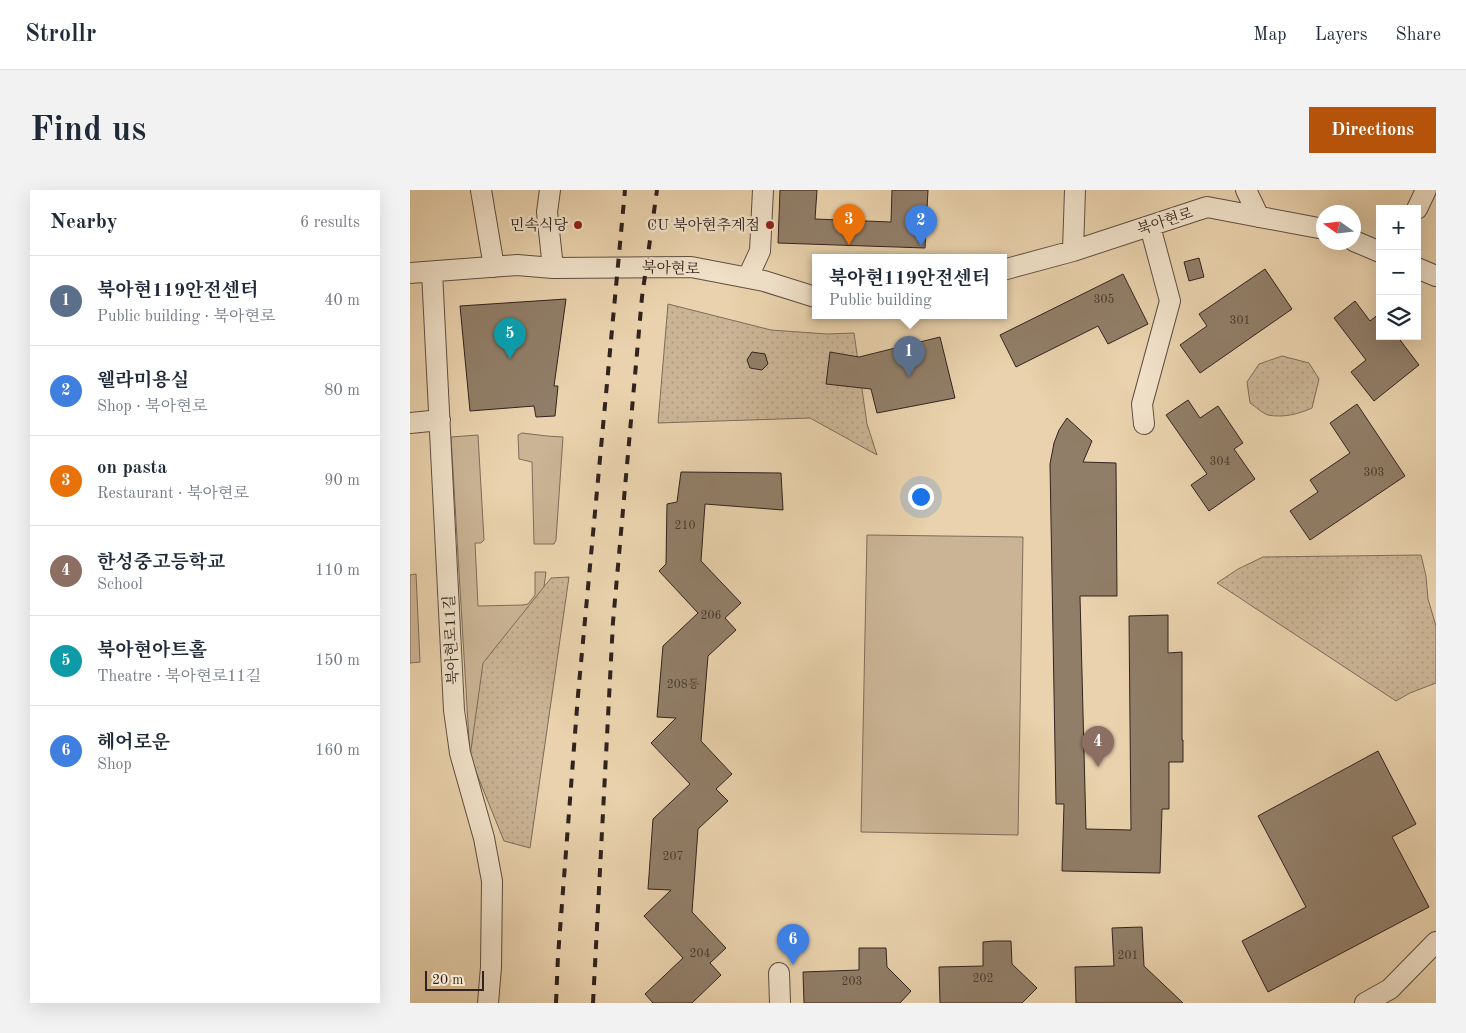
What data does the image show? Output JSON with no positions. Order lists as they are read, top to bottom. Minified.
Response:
{"streets":{"street":["북아현로","북아현로11길"]},"crossings":[["북아현로","북아현로11길"]],"places":["민속식당","CU 북아현추계점"],"house_numbers":["305","301","304","303","210","206","208동","207","204","201","202","203"],"scale_bar":"20 m","north":"left","page":{"header":"Strollr","nav":["Map","Layers","Share"],"buttons":"Directions","title":"Find us","heading":["Nearby","6 results"],"pins":["3","2","5","1","4","6"],"map_buttons":["+","−"],"popup":["북아현119안전센터","Public building"],"list":[{"mark":"1","name":"북아현119안전센터","note":"Public building · 북아현로","value":"40 m"},{"mark":"2","name":"웰라미용실","note":"Shop · 북아현로","value":"80 m"},{"mark":"3","name":"on pasta","note":"Restaurant · 북아현로","value":"90 m"},{"mark":"4","name":"한성중고등학교","note":"School","value":"110 m"},{"mark":"5","name":"북아현아트홀","note":"Theatre · 북아현로11길","value":"150 m"},{"mark":"6","name":"헤어로운","note":"Shop","value":"160 m"}],"scale":"20 m"}}
